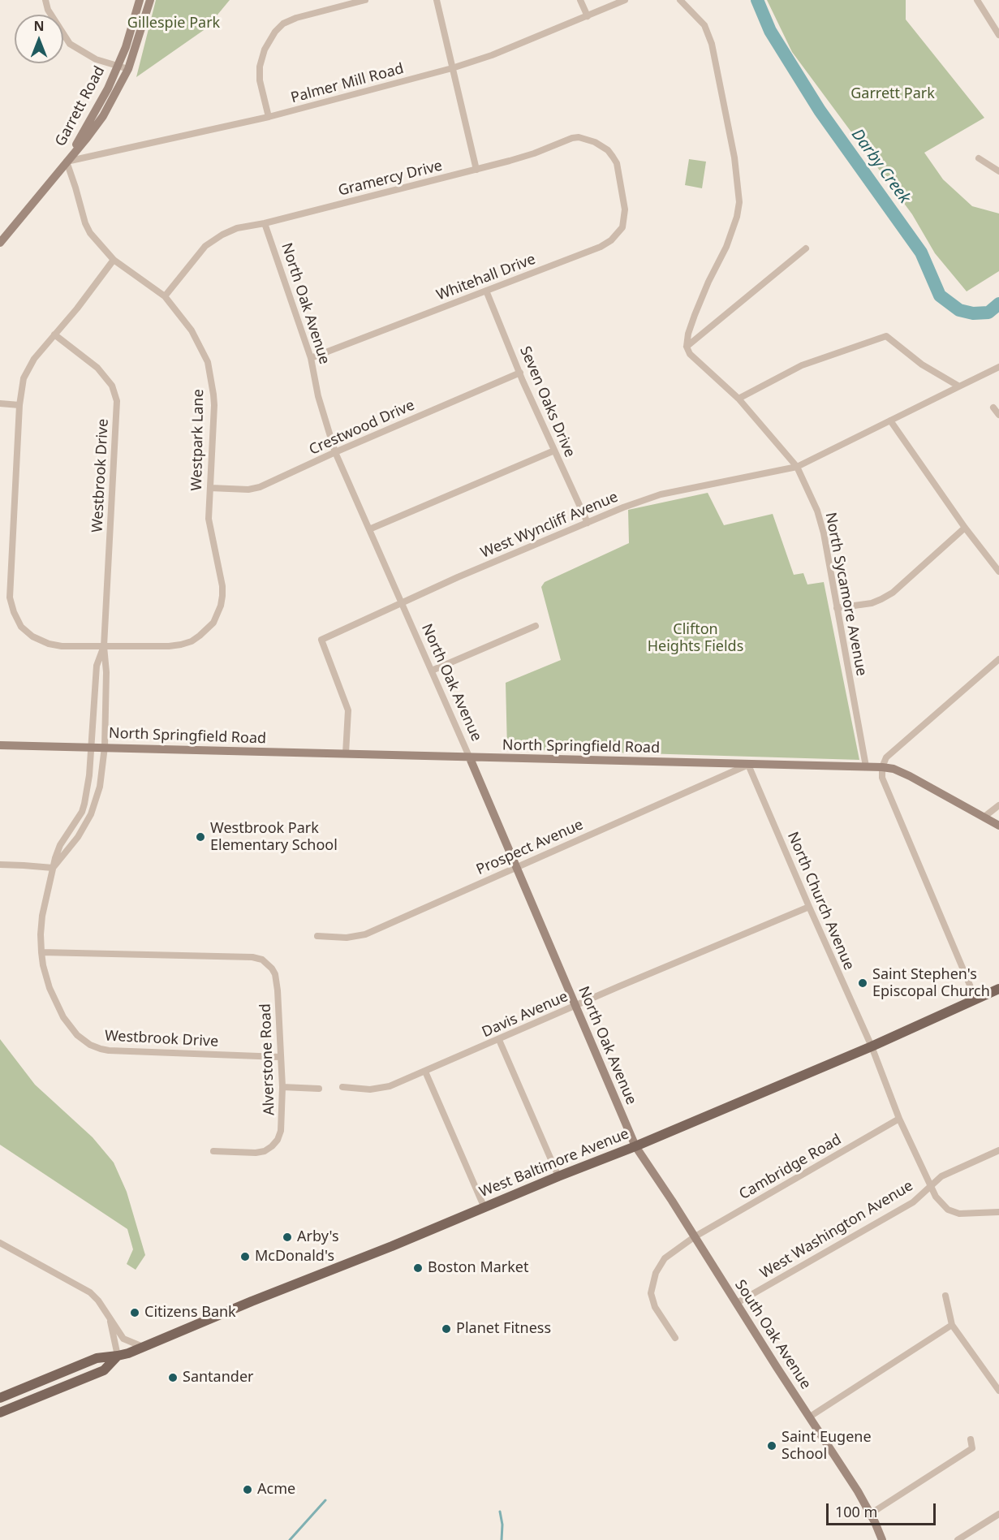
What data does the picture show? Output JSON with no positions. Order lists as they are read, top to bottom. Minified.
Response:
{"streets":{"main road":["Garrett Road","North Oak Avenue","North Springfield Road","West Baltimore Avenue","South Oak Avenue"],"street":["Palmer Mill Road","Gramercy Drive","Whitehall Drive","Seven Oaks Drive","Crestwood Drive","Westpark Lane","Westbrook Drive","West Wyncliff Avenue","North Sycamore Avenue","Prospect Avenue","North Church Avenue","Davis Avenue","Alverstone Road","Cambridge Road","West Washington Avenue"]},"crossings":[["Palmer Mill Road","Garrett Road"],["Palmer Mill Road","Westpark Lane"],["Garrett Road","Westpark Lane"],["Gramercy Drive","Whitehall Drive"],["Gramercy Drive","North Oak Avenue"],["Gramercy Drive","Westpark Lane"],["Whitehall Drive","North Oak Avenue"],["Whitehall Drive","Seven Oaks Drive"],["North Oak Avenue","Crestwood Drive"],["North Oak Avenue","West Wyncliff Avenue"],["North Oak Avenue","North Springfield Road"],["North Oak Avenue","Prospect Avenue"],["North Oak Avenue","Davis Avenue"],["North Oak Avenue","West Baltimore Avenue"],["North Oak Avenue","South Oak Avenue"],["Seven Oaks Drive","Crestwood Drive"],["Seven Oaks Drive","West Wyncliff Avenue"],["Crestwood Drive","Westpark Lane"],["Westpark Lane","Westbrook Drive"],["Westbrook Drive","North Springfield Road"],["Westbrook Drive","Alverstone Road"],["West Wyncliff Avenue","North Sycamore Avenue"],["West Wyncliff Avenue","North Springfield Road"],["North Sycamore Avenue","North Springfield Road"],["North Springfield Road","Prospect Avenue"],["North Springfield Road","North Church Avenue"],["Prospect Avenue","North Church Avenue"],["North Church Avenue","Davis Avenue"],["North Church Avenue","West Baltimore Avenue"],["North Church Avenue","Cambridge Road"],["North Church Avenue","West Washington Avenue"],["West Baltimore Avenue","South Oak Avenue"],["Cambridge Road","South Oak Avenue"],["West Washington Avenue","South Oak Avenue"]],"water":["Darby Creek"],"parks":["Gillespie Park","Garrett Park","Clifton Heights Fields"],"places":["Westbrook Park Elementary School","Saint Stephen's Episcopal Church","Arby's","McDonald's","Boston Market","Citizens Bank","Planet Fitness","Santander","Saint Eugene School","Acme"],"scale_bar":"100 m","north":"top"}
